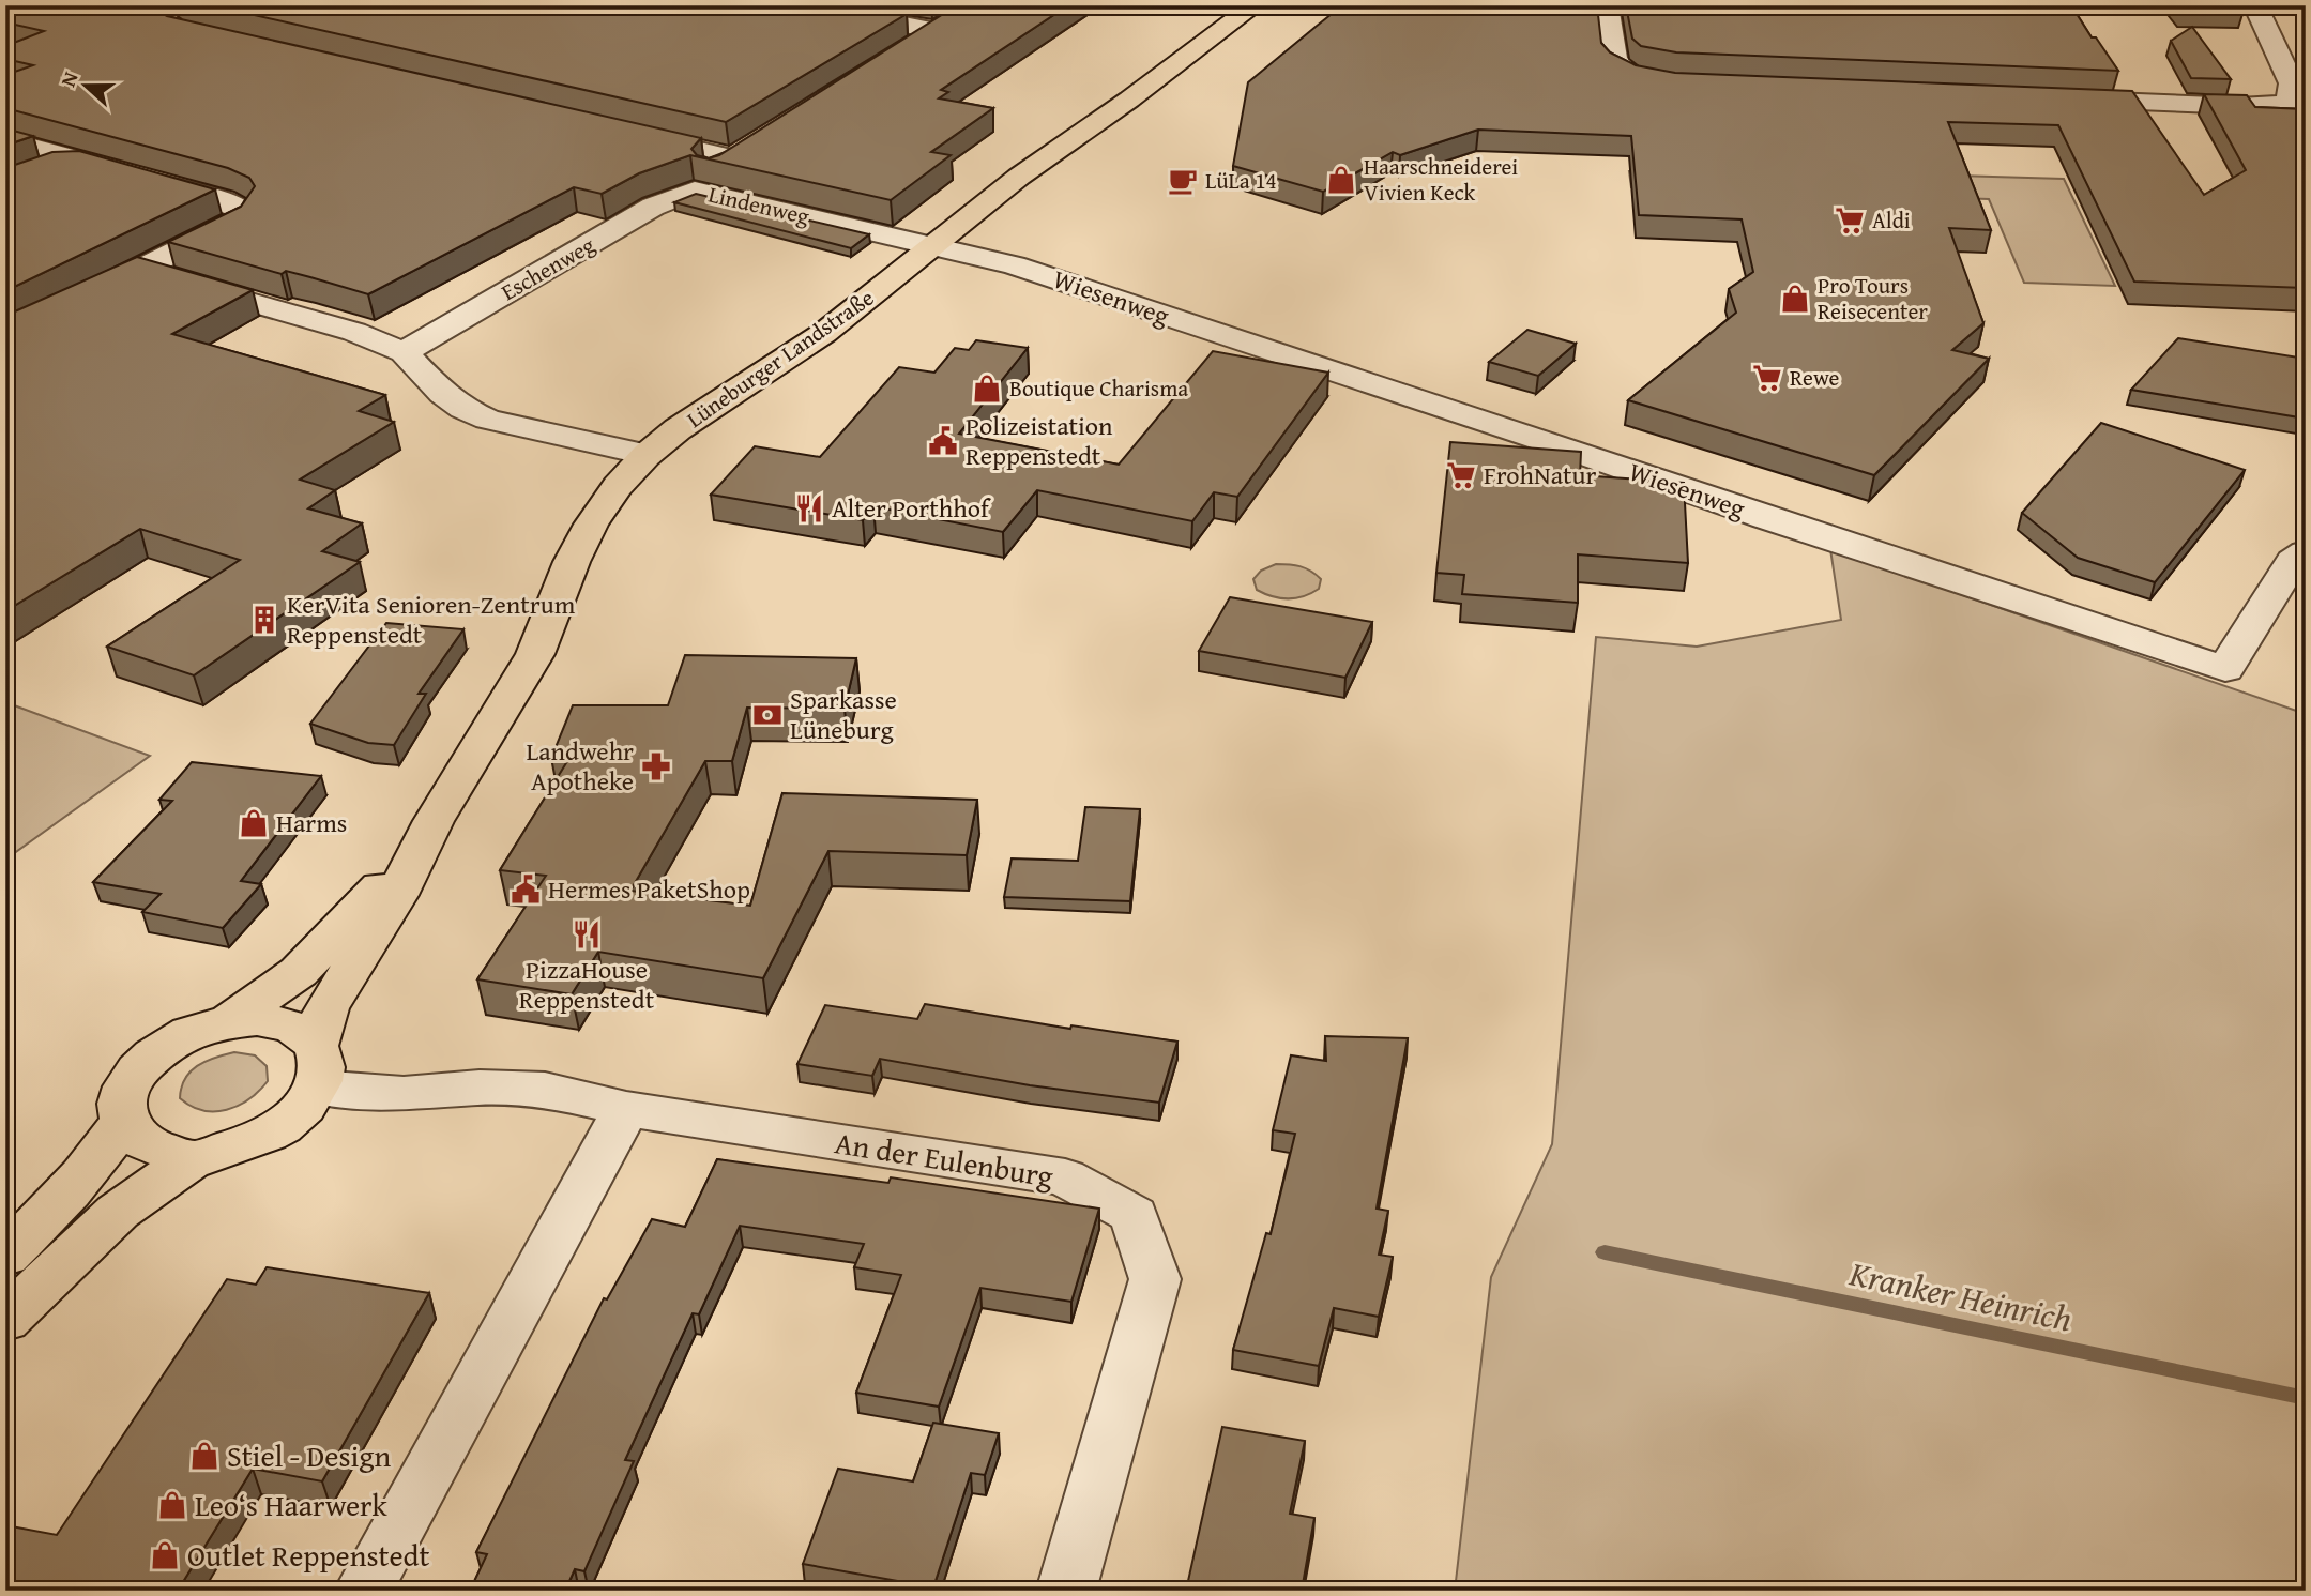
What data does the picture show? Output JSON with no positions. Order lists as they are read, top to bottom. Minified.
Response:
{"streets":{"main road":["Lüneburger Landstraße"],"street":["Lindenweg","Eschenweg","Wiesenweg","An der Eulenburg"]},"crossings":[["Lindenweg","Eschenweg"],["Lindenweg","Wiesenweg"],["Lindenweg","Lüneburger Landstraße"],["Wiesenweg","Lüneburger Landstraße"],["Lüneburger Landstraße","An der Eulenburg"]],"water":["Kranker Heinrich"],"places":{"shop":["Haarschneiderei Vivien Keck","Pro Tours Reisecenter","Boutique Charisma","Harms","Stiel - Design","Leo‘s Haarwerk","Outlet Reppenstedt"],"cafe":["LüLa 14"],"supermarket":["Aldi","Rewe","FrohNatur"],"public building":["Polizeistation Reppenstedt","Hermes PaketShop"],"restaurant":["Alter Porthhof","PizzaHouse Reppenstedt"],"building":["KerVita Senioren-Zentrum Reppenstedt"],"bank":["Sparkasse Lüneburg"],"pharmacy":["Landwehr Apotheke"]},"north":"left"}
